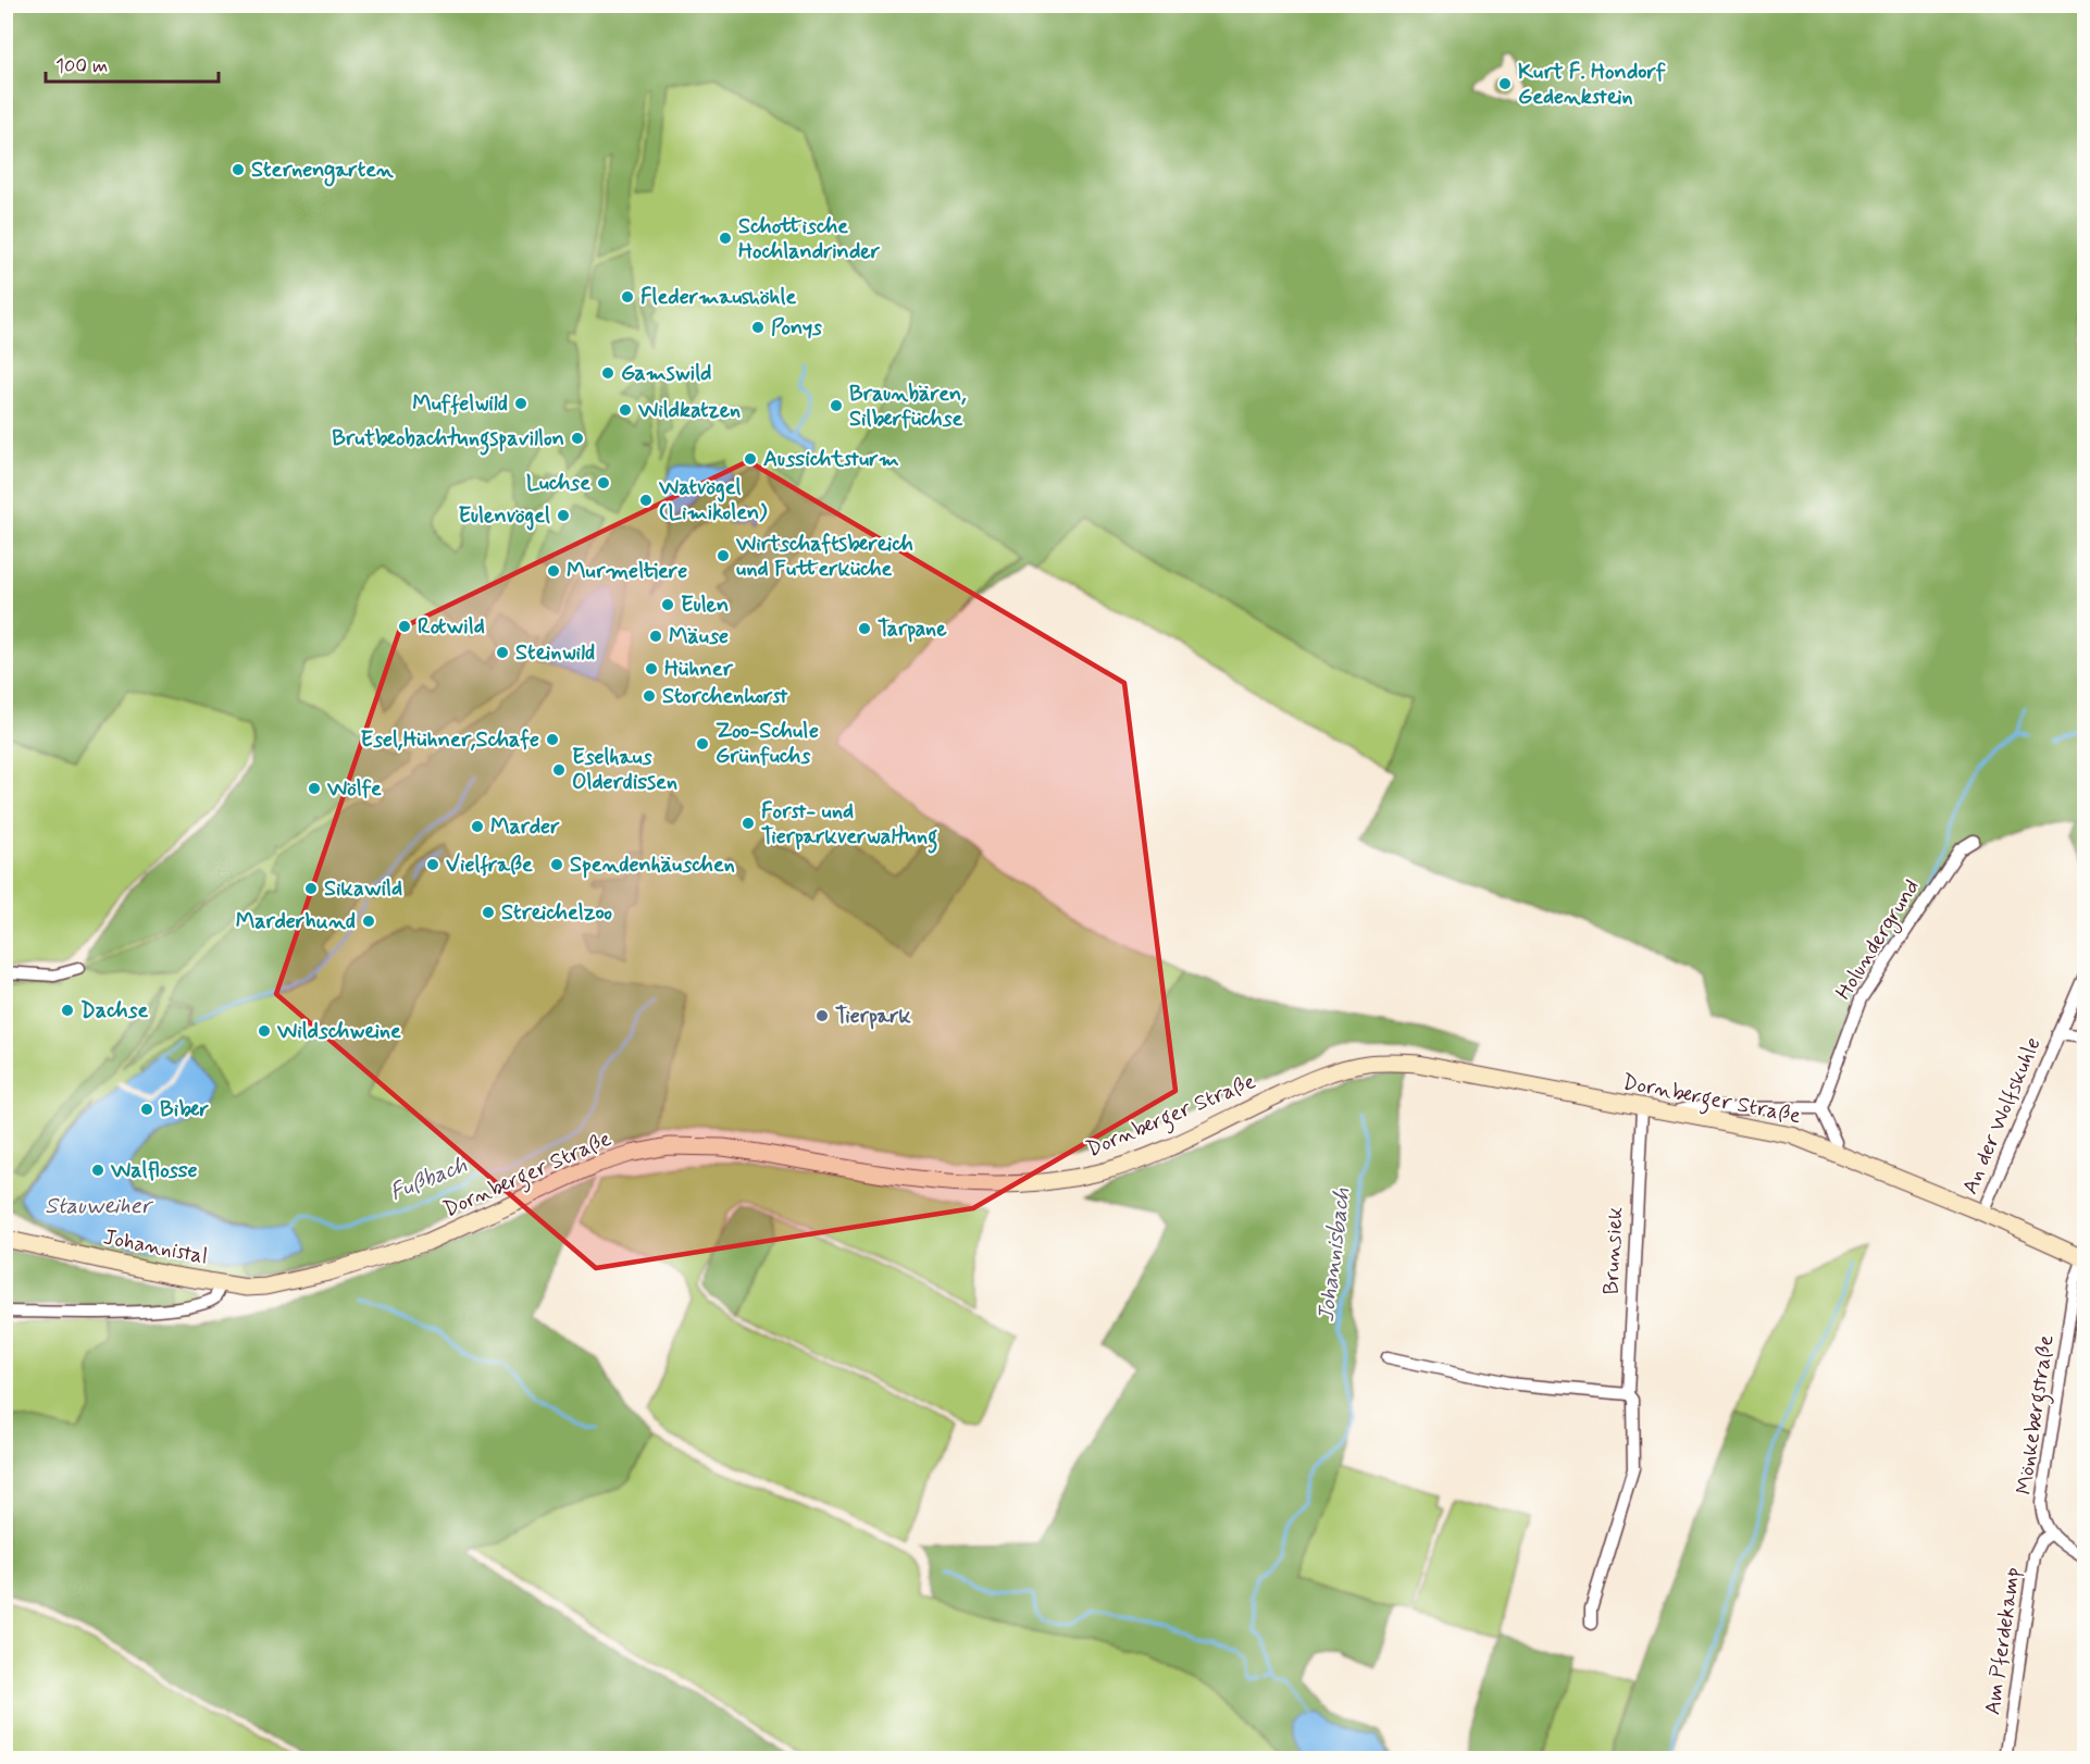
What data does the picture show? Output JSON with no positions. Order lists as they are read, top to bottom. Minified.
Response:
{"streets":{"main road":["Dornberger Straße","Johannistal"],"street":["Holundergrund","An der Wolfskuhle","Brunsiek","Mönkebergstraße","Am Pferdekamp"]},"crossings":[["Dornberger Straße","An der Wolfskuhle"],["Dornberger Straße","Johannistal"],["Dornberger Straße","Brunsiek"],["Dornberger Straße","Mönkebergstraße"],["Mönkebergstraße","Am Pferdekamp"]],"water":["Fußbach","Stauweiher","Johannisbach"],"places":["Kurt F. Hondorf Gedenkstein","Sternengarten","Schottische Hochlandrinder","Fledermaushöhle","Ponys","Gamswild","Muffelwild","Braunbären, Silberfüchse","Wildkatzen","Brutbeobachtungspavillon","Aussichtsturm","Luchse","Watvögel (Limikolen)","Eulenvögel","Wirtschaftsbereich und Futterküche","Murmeltiere","Eulen","Rotwild","Tarpane","Mäuse","Steinwild","Hühner","Storchenhorst","Esel,Hühner,Schafe","Zoo-Schule Grünfuchs","Eselhaus Olderdissen","Wölfe","Forst- und Tierparkverwaltung","Marder","Vielfraße","Spendenhäuschen","Sikawild","Streichelzoo","Marderhund","Dachse","Tierpark","Wildschweine","Biber","Walflosse"],"scale_bar":"100 m"}
